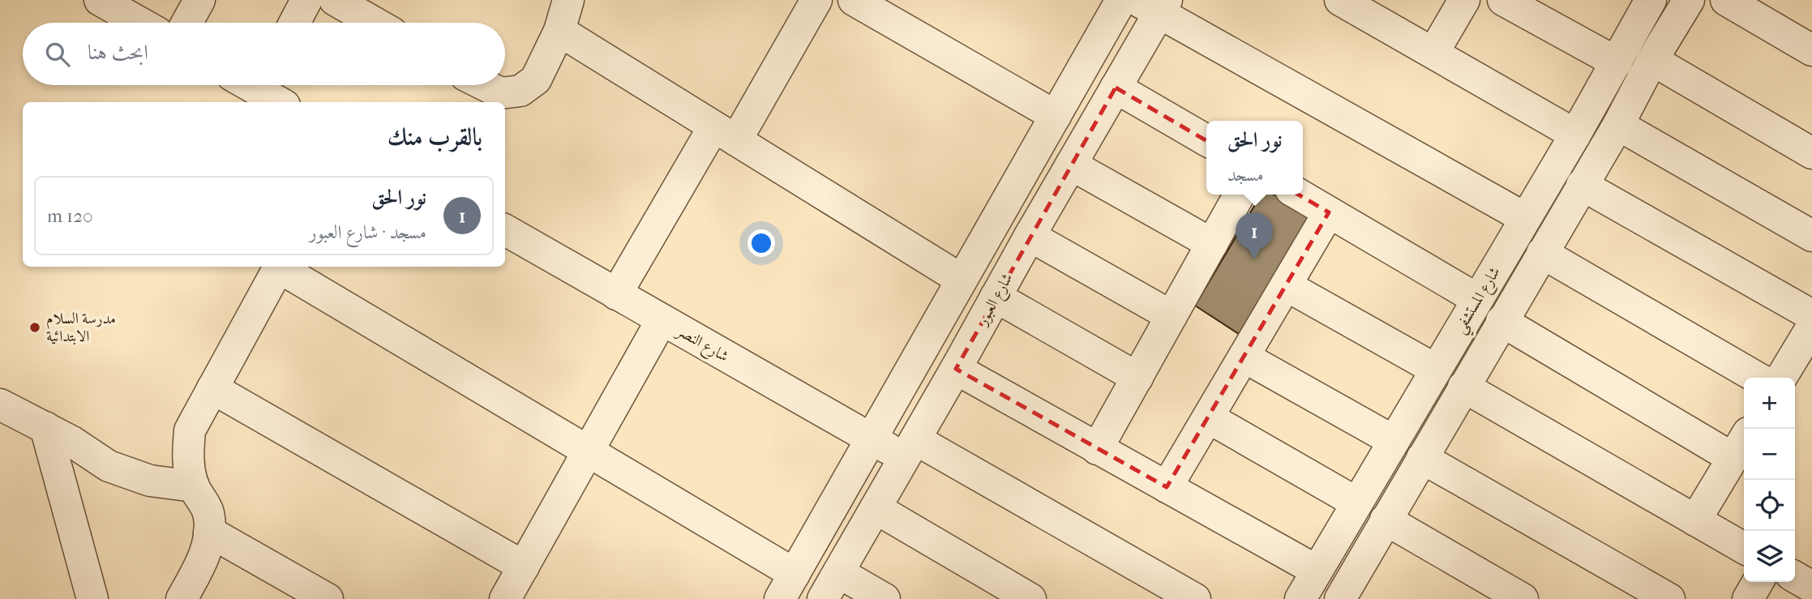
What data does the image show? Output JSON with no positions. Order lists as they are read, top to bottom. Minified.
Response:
{"streets":{"street":["شارع العبور","شارع المستشفي","شارع النصر"]},"crossings":[["شارع العبور","شارع النصر"]],"places":["مدرسة السلام الابتدائية"],"page":{"search":"ابحث هنا","heading":"بالقرب منك","popup":["نور الحق","مسجد"],"list":[{"mark":"1","name":"نور الحق","note":"مسجد · شارع العبور","value":"120 m"}],"pins":"1","map_buttons":["+","−"]}}
